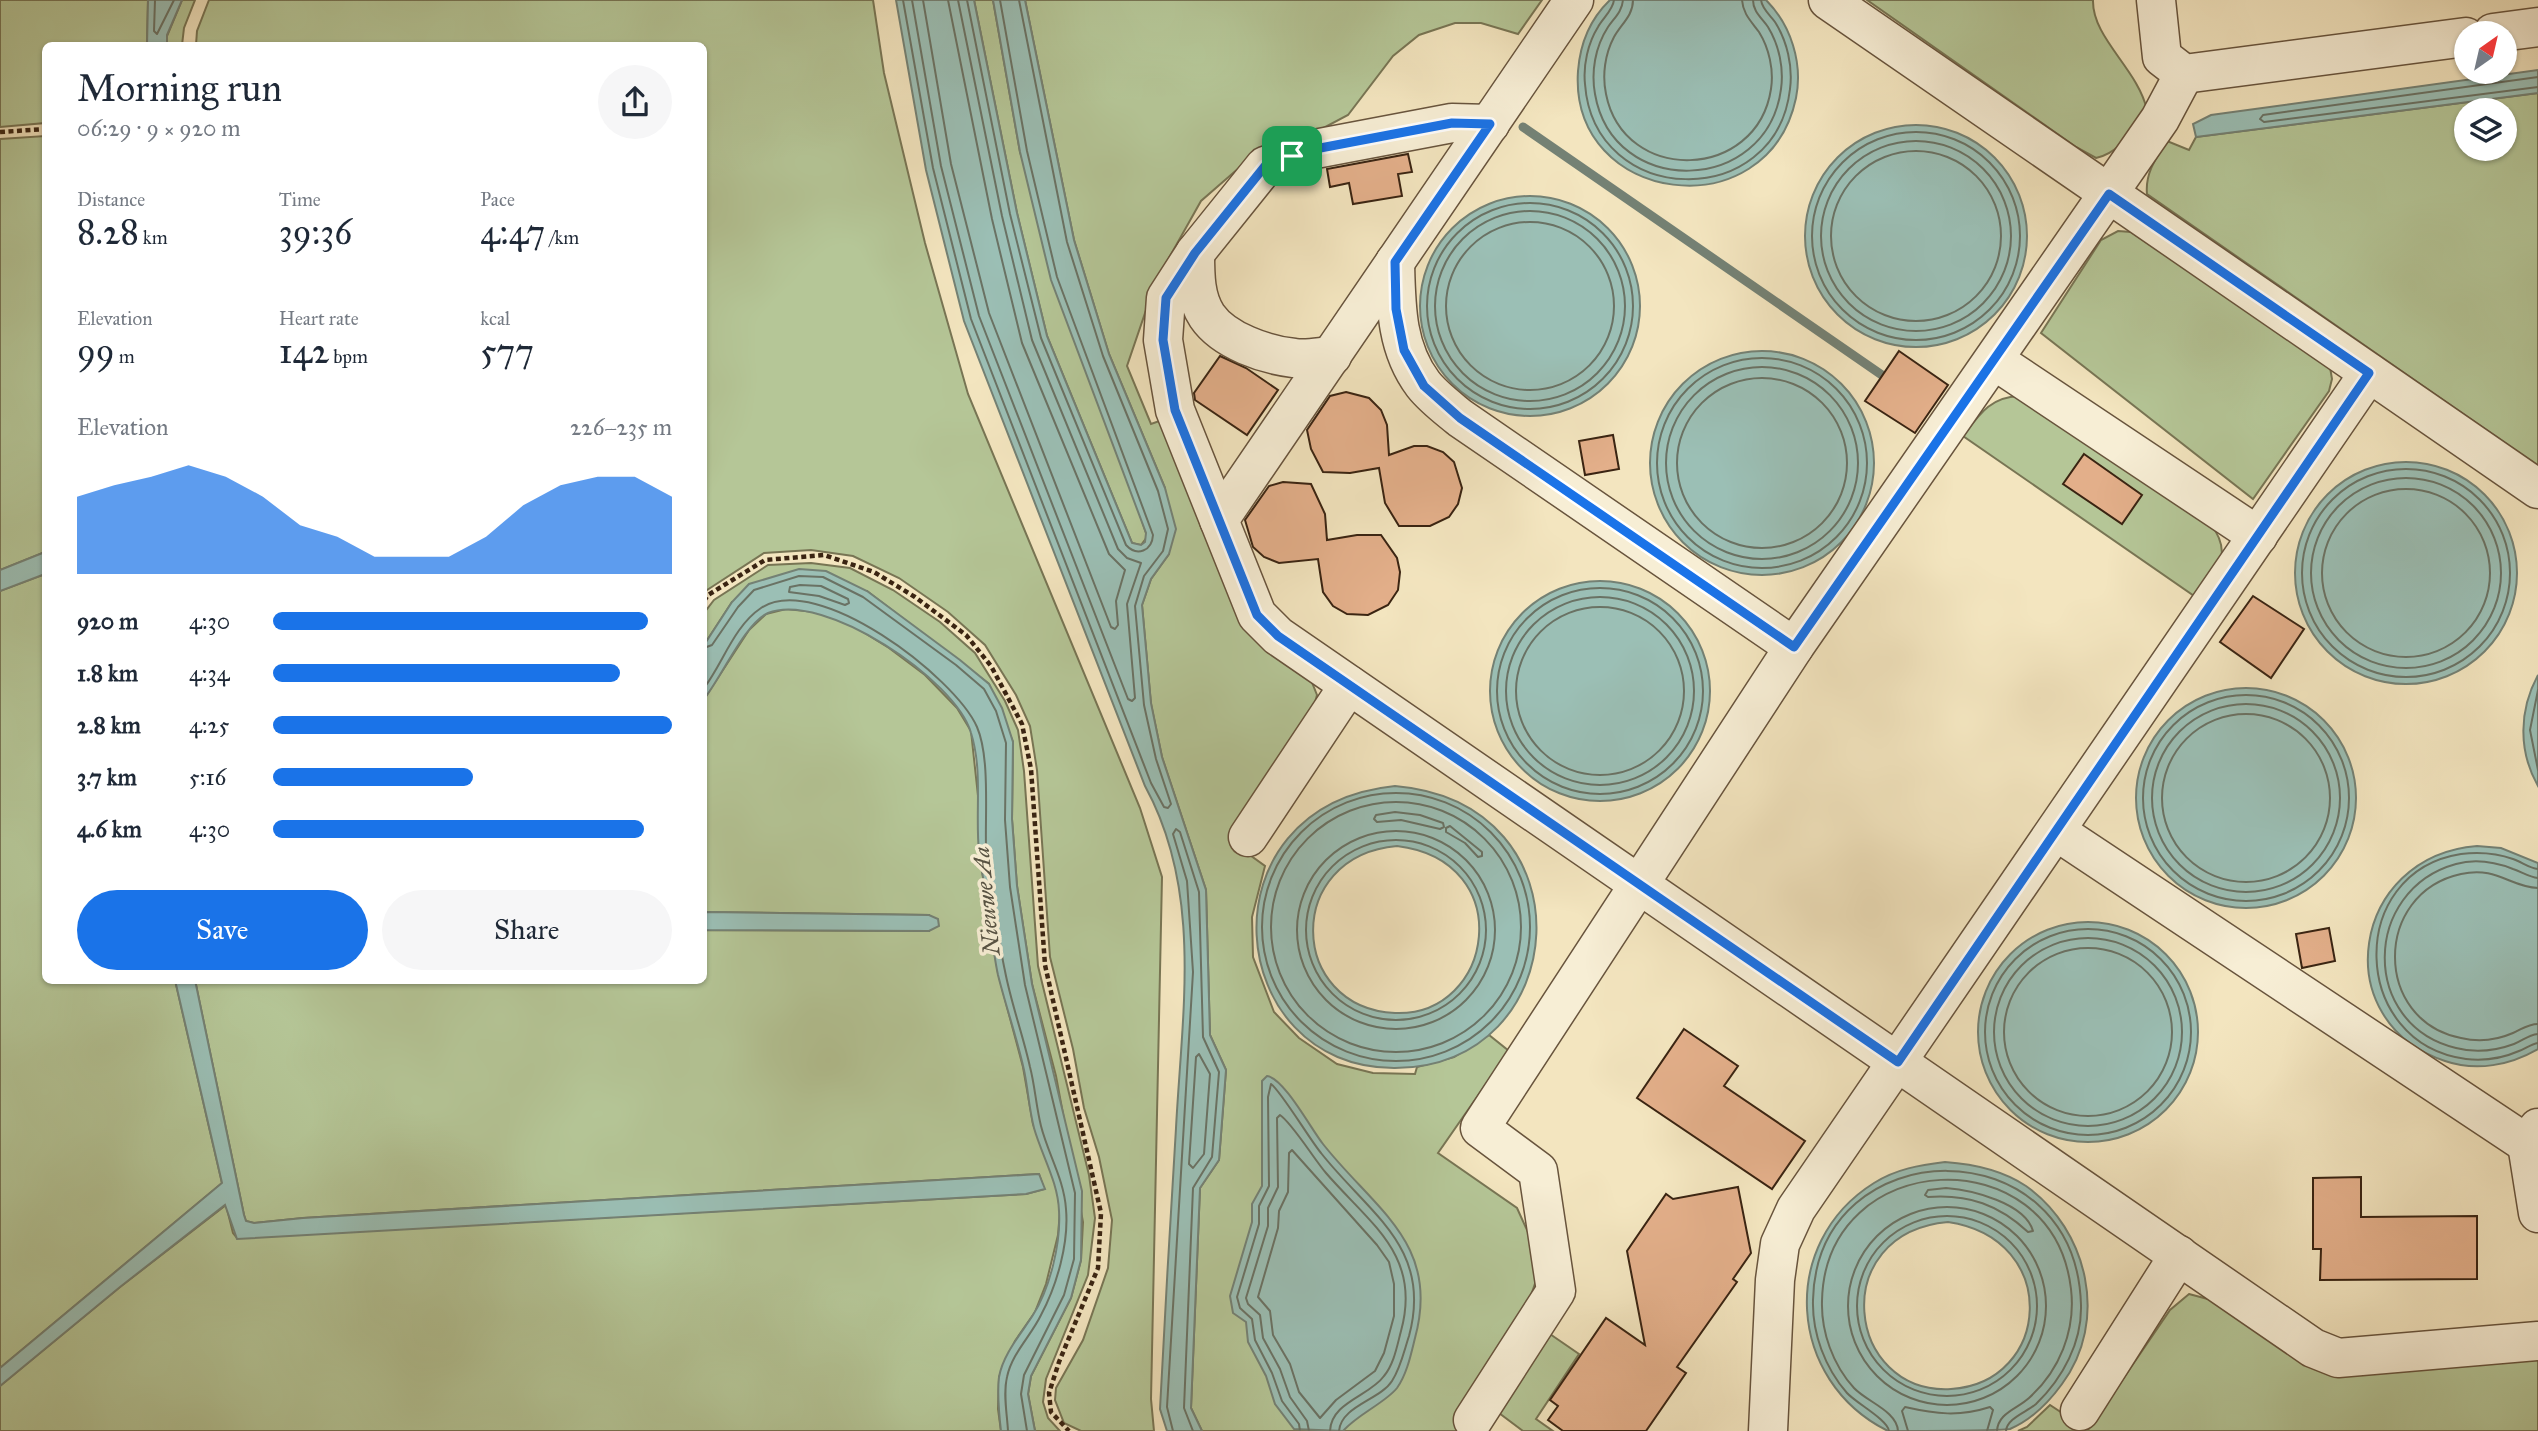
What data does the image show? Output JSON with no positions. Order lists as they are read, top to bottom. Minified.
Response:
{"water":["Nieuwe Aa"],"north":"top right","page":{"heading":["Morning run","06:29 · 9 × 920 m"],"stats":[["Distance","8.28 km"],["Time","39:36"],["Pace","4:47 /km"],["Elevation","99 m"],["Heart rate","142 bpm"],["kcal","577"]],"chart":["Elevation","226–235 m"],"list":[{"name":"920 m","note":"4:30"},{"name":"1.8 km","note":"4:34"},{"name":"2.8 km","note":"4:25"},{"name":"3.7 km","note":"5:16"},{"name":"4.6 km","note":"4:30"}],"buttons":["Save","Share"]}}
